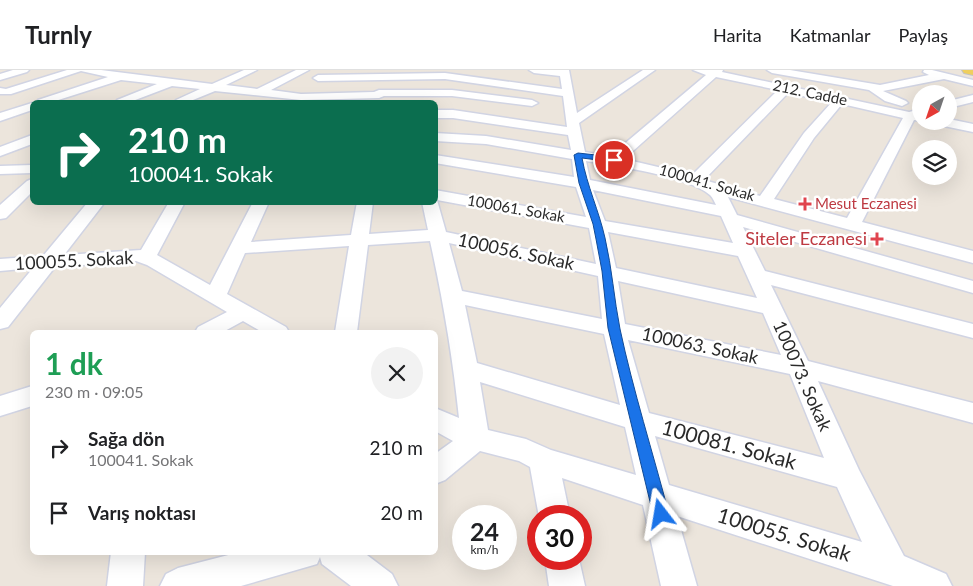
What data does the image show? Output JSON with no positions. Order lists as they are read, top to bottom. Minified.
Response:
{"streets":{"street":["212. Cadde","100041. Sokak","100061. Sokak","100056. Sokak","100055. Sokak","100063. Sokak","100073. Sokak","100081. Sokak"]},"crossings":[["100041. Sokak","100073. Sokak"],["100061. Sokak","100073. Sokak"],["100056. Sokak","100073. Sokak"],["100055. Sokak","100073. Sokak"],["100063. Sokak","100073. Sokak"],["100073. Sokak","100081. Sokak"]],"places":{"health":["Mesut Eczanesi","Siteler Eczanesi"]},"north":"bottom left","page":{"header":"Turnly","nav":["Harita","Katmanlar","Paylaş"],"turn":["210 m","100041. Sokak"],"heading":["1 dk","230 m · 09:05"],"list":[{"name":"Sağa dön","note":"100041. Sokak","value":"210 m"},{"name":"Varış noktası","value":"20 m"}],"speed":"24 km/h","limit":"30"}}
